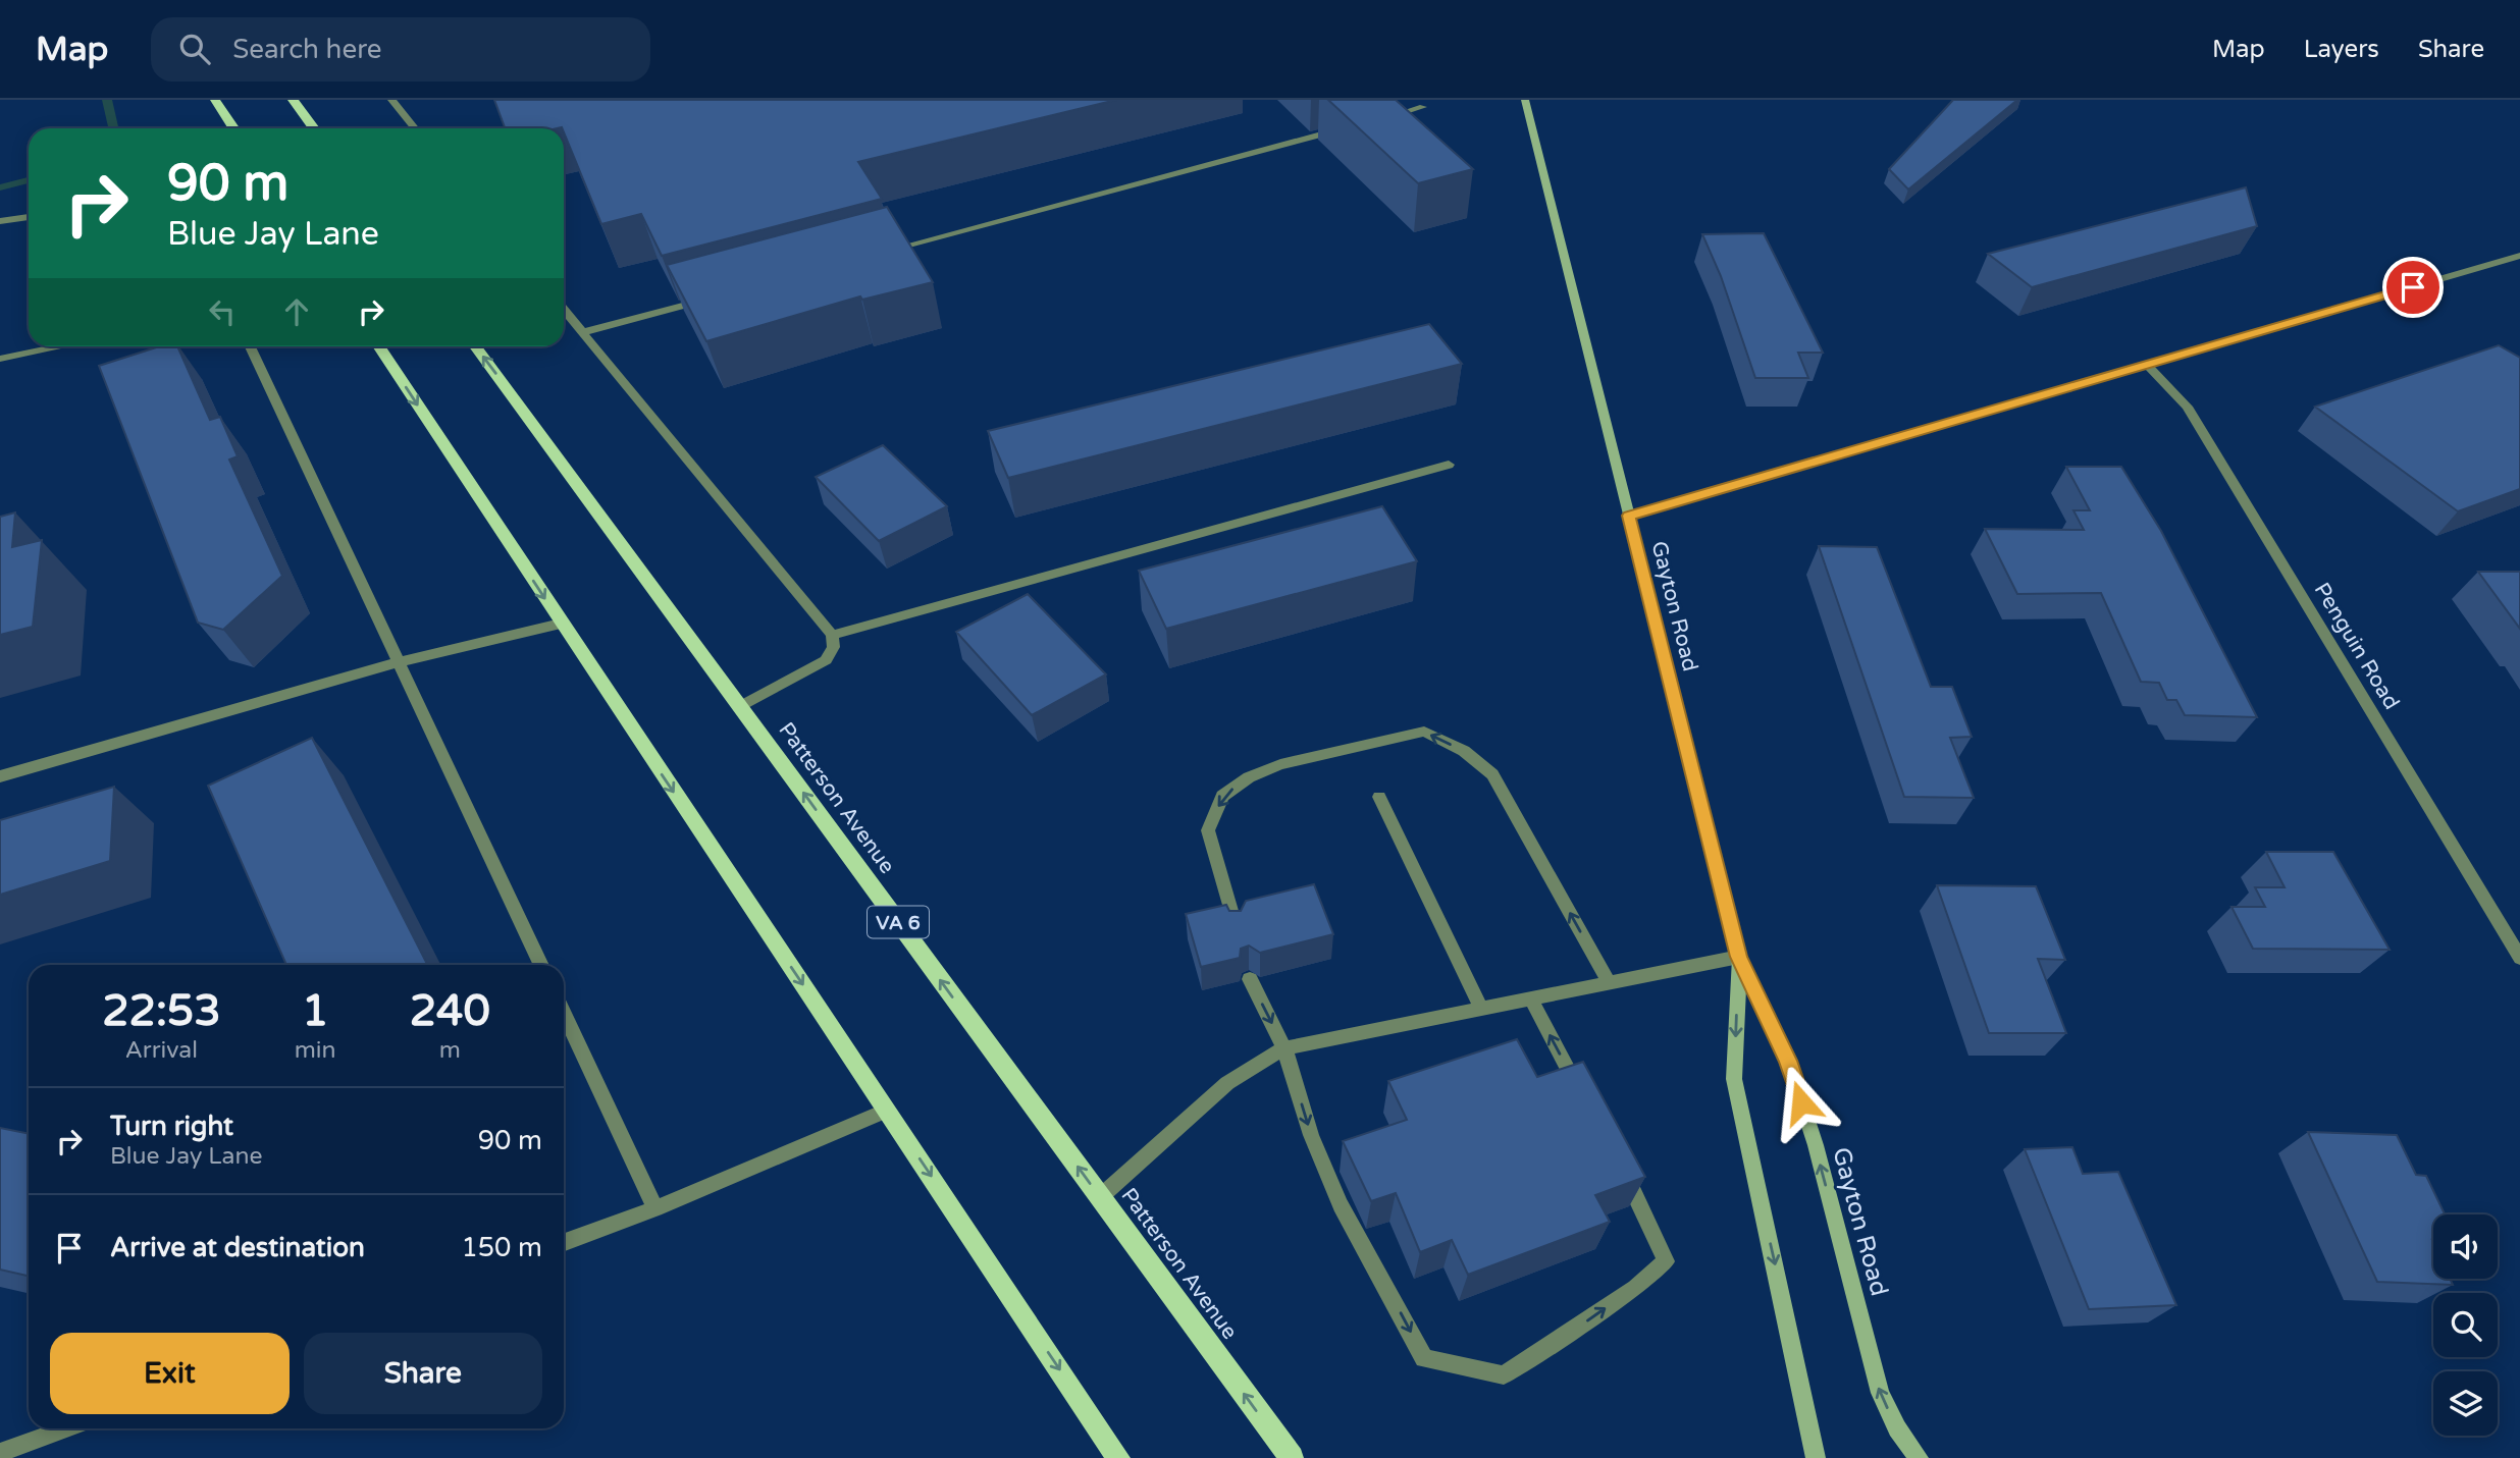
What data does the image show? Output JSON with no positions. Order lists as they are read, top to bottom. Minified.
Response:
{"streets":{"main road":["Patterson Avenue","VA 6"],"street":["Gayton Road","Penguin Road"]},"page":{"header":"Map","search":"Search here","nav":["Map","Layers","Share"],"turn":["90 m","Blue Jay Lane"],"eta":["22:53","Arrival","1","min","240","m"],"list":[{"name":"Turn right","note":"Blue Jay Lane","value":"90 m"},{"name":"Arrive at destination","value":"150 m"}],"buttons":["Exit","Share"]}}
